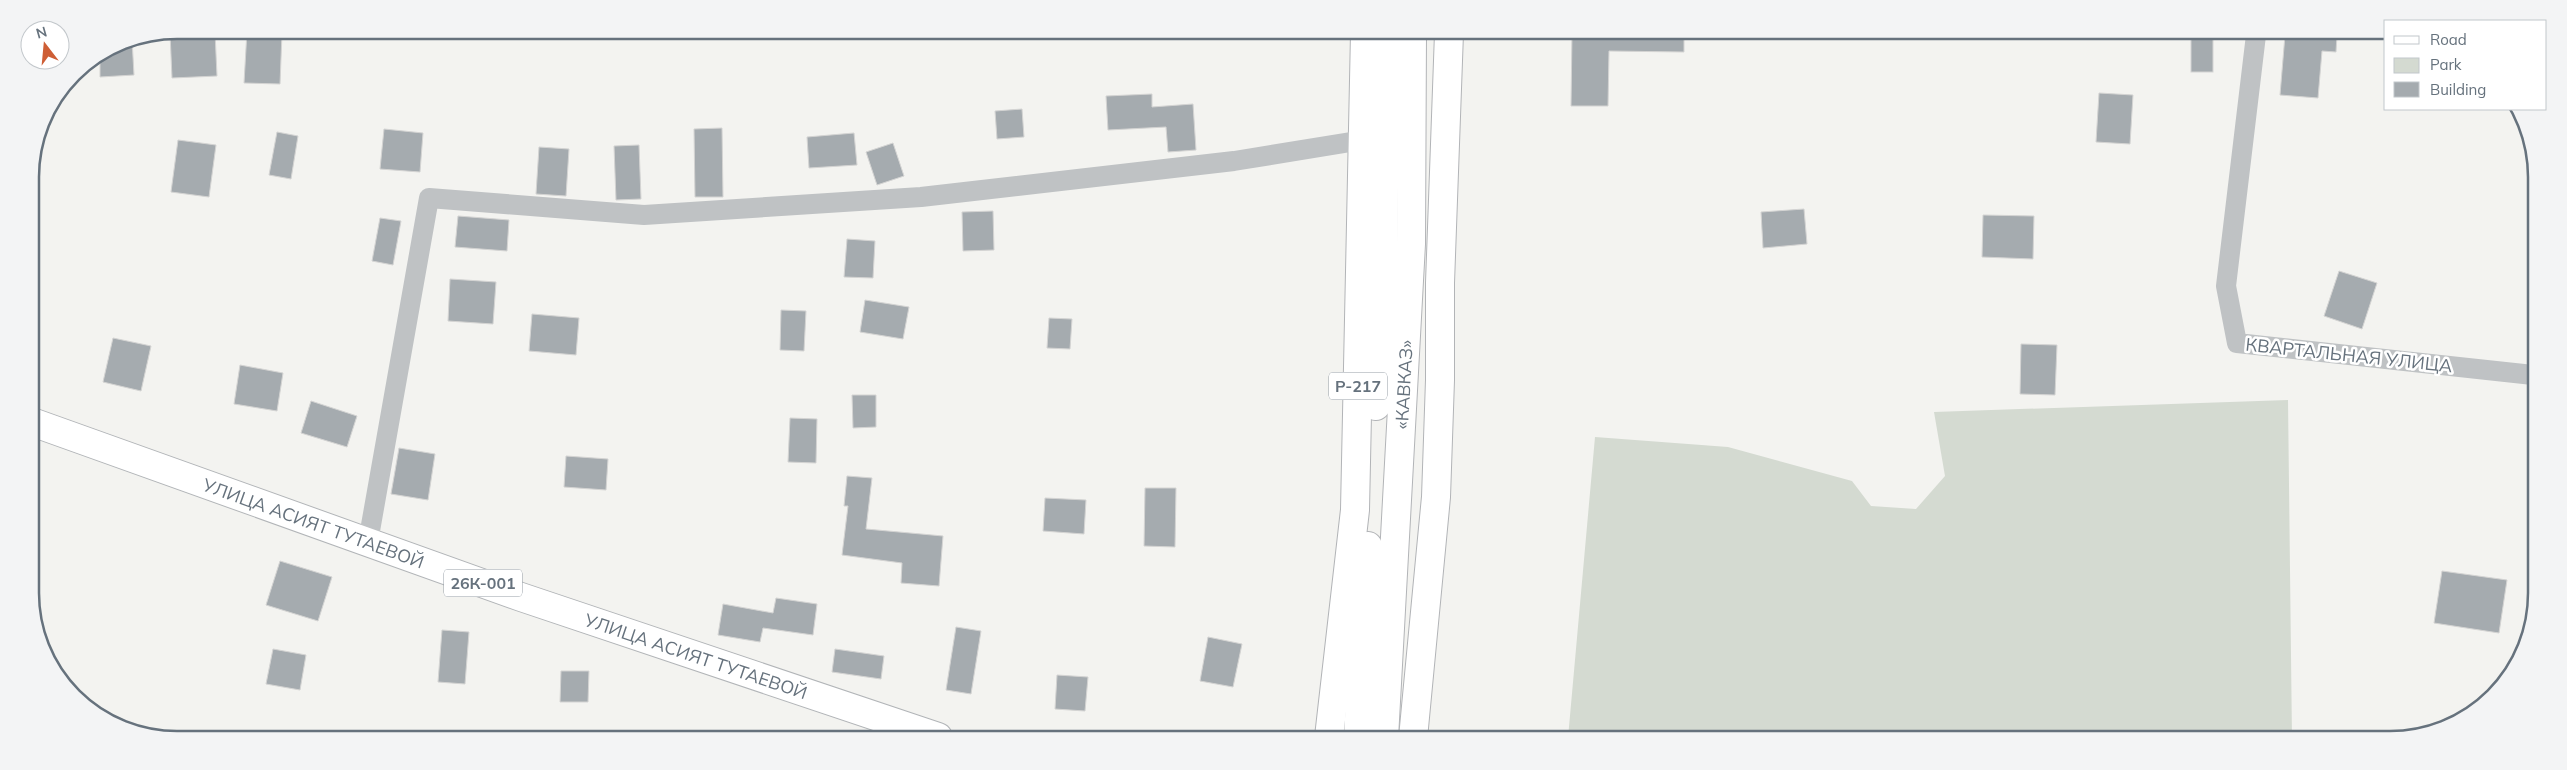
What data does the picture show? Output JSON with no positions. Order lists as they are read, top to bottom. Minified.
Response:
{"streets":{"main road":["«КАВКАЗ»","Р-217","УЛИЦА АСИЯТ ТУТАЕВОЙ","26К-001"],"street":["КВАРТАЛЬНАЯ УЛИЦА"]},"legend":["Road","Park","Building"],"north":"top"}
